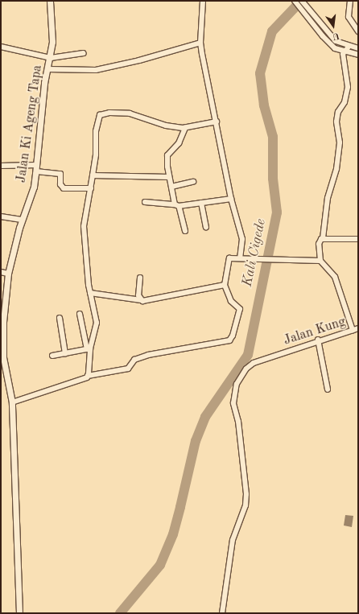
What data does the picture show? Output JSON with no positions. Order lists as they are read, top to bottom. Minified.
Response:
{"streets":{"street":["Jalan Ki Ageng Tapa","Jalan Kung"]},"water":["Kali Cigede"],"north":"bottom"}
